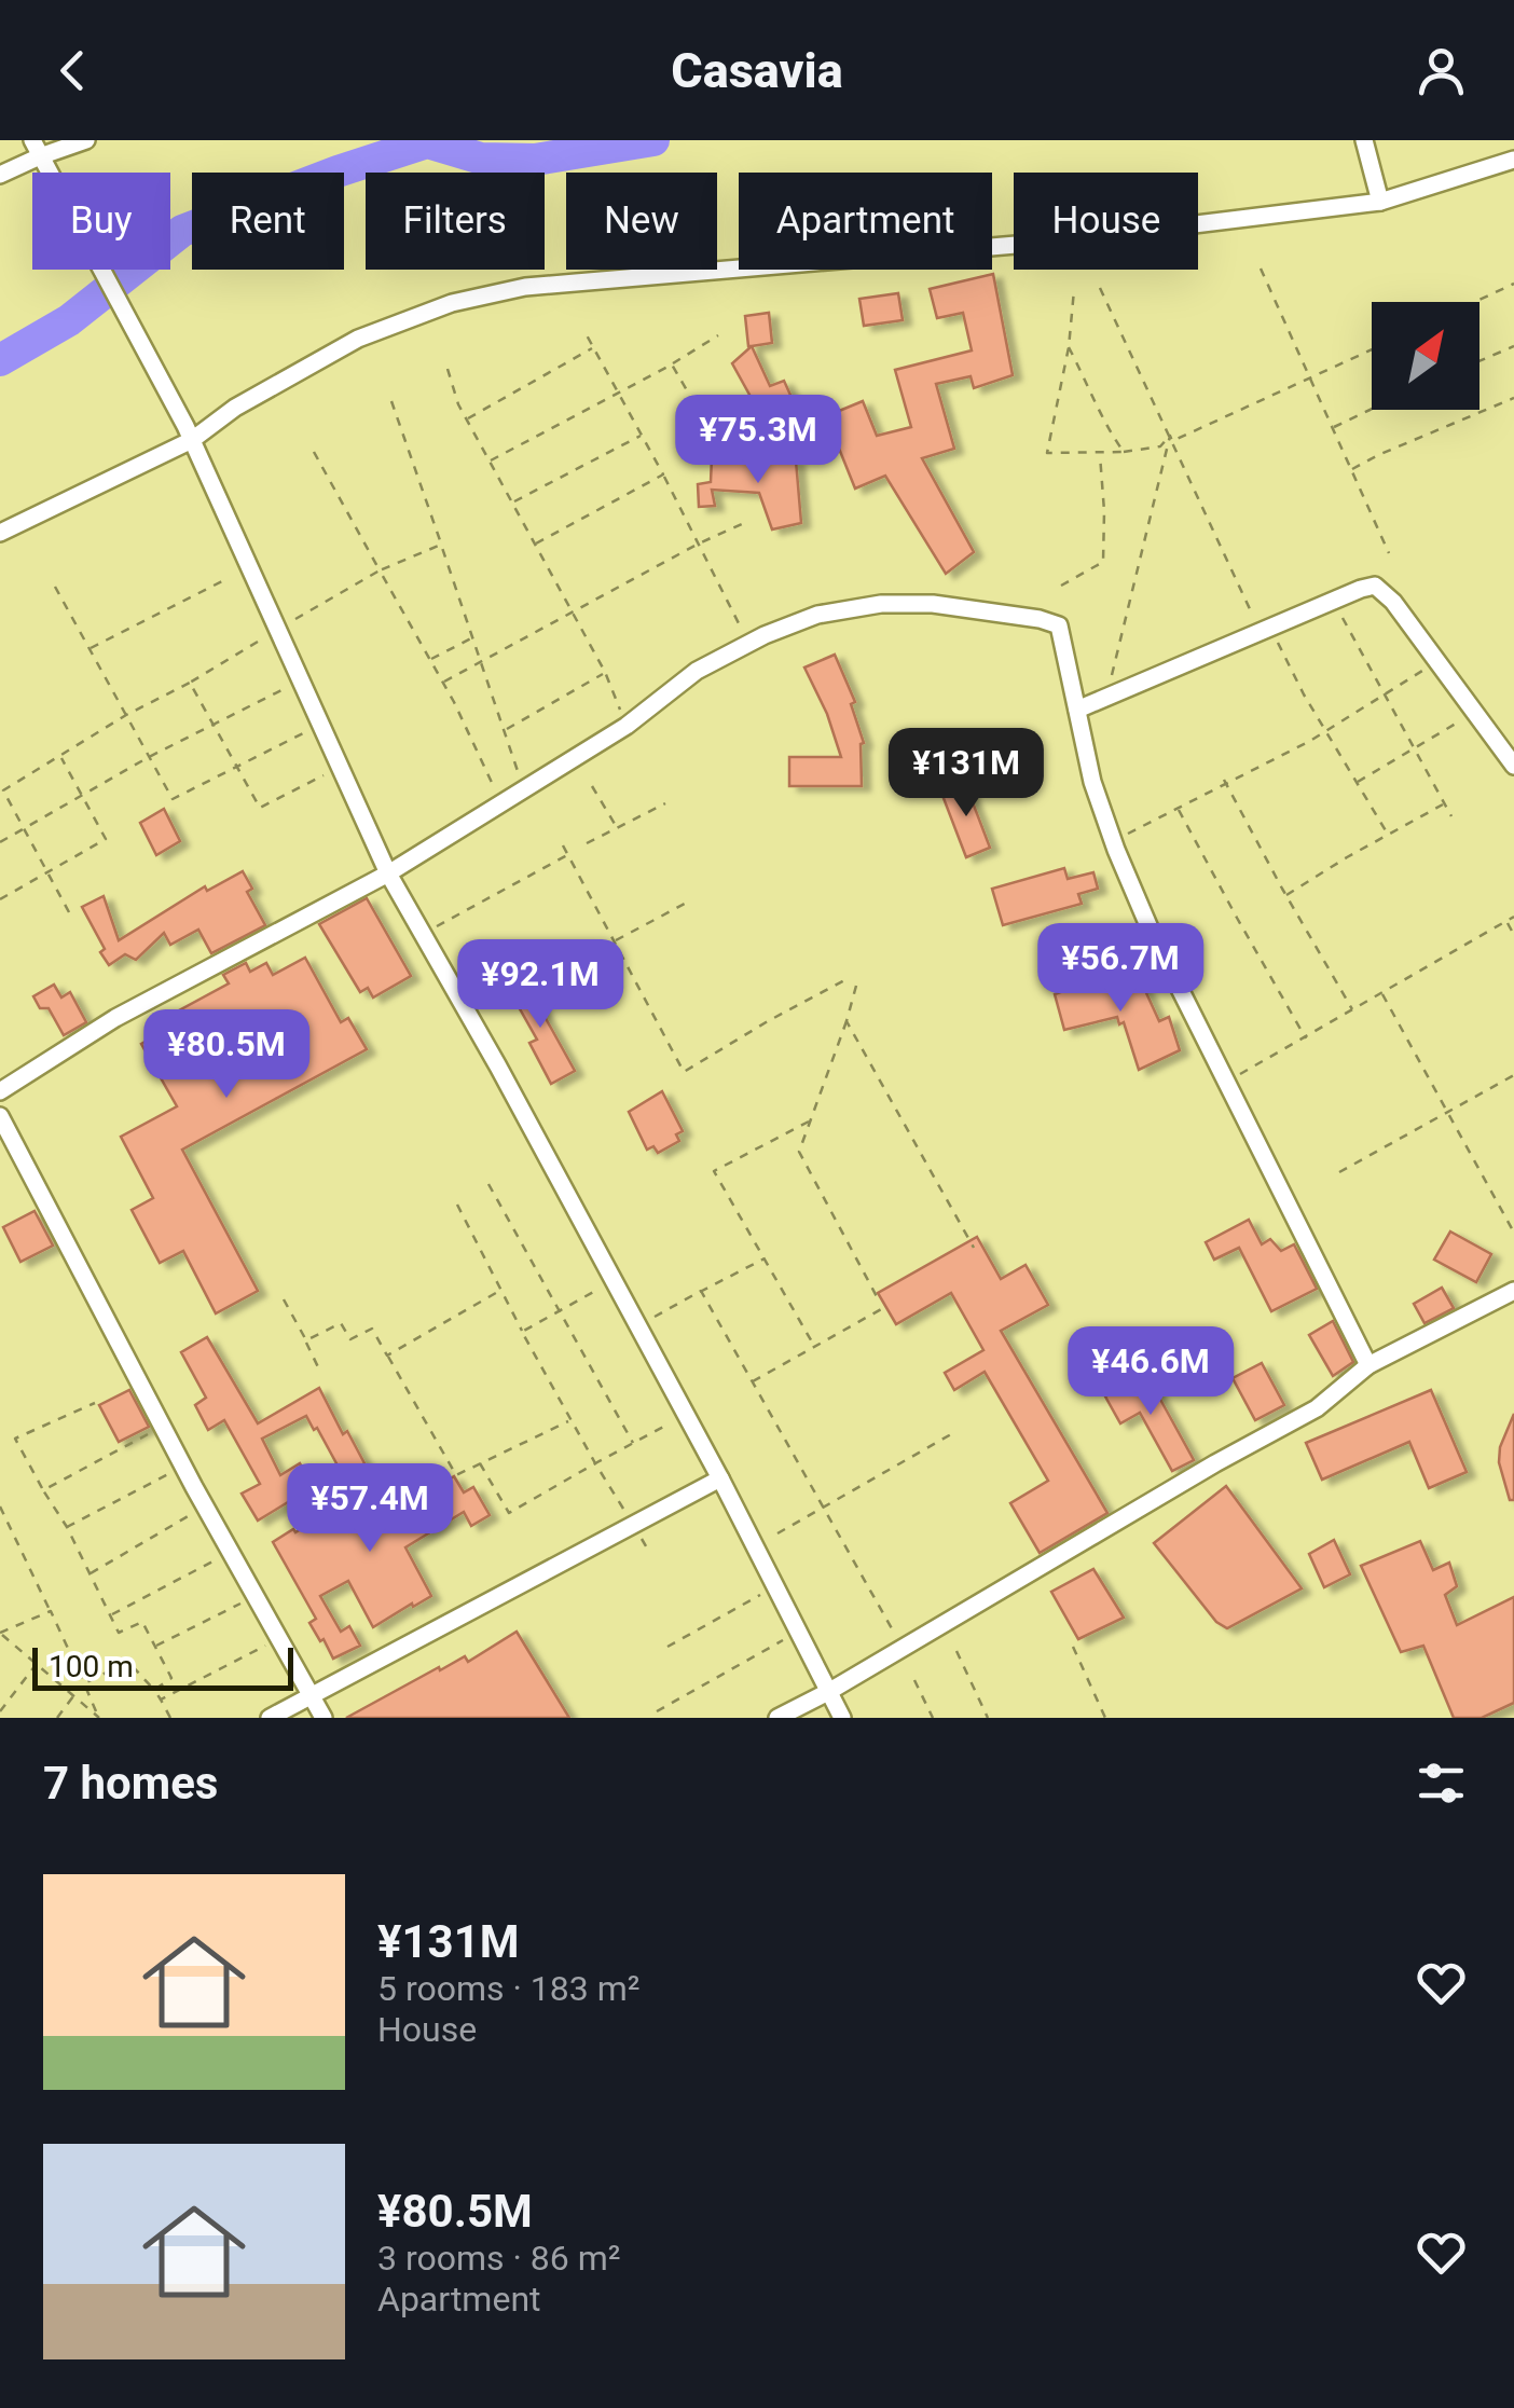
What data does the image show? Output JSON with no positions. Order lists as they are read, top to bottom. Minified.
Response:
{"scale_bar":"100 m","north":"top right","page":{"header":"Casavia","chip":["Buy","Rent","Filters","New","Apartment","House"],"price":["¥75.3M","¥131M","¥56.7M","¥92.1M","¥80.5M","¥46.6M","¥57.4M"],"scale":"100 m","heading":"7 homes","list":[{"name":"¥131M","note":"5 rooms · 183 m² · House"},{"name":"¥80.5M","note":"3 rooms · 86 m² · Apartment"}]}}
